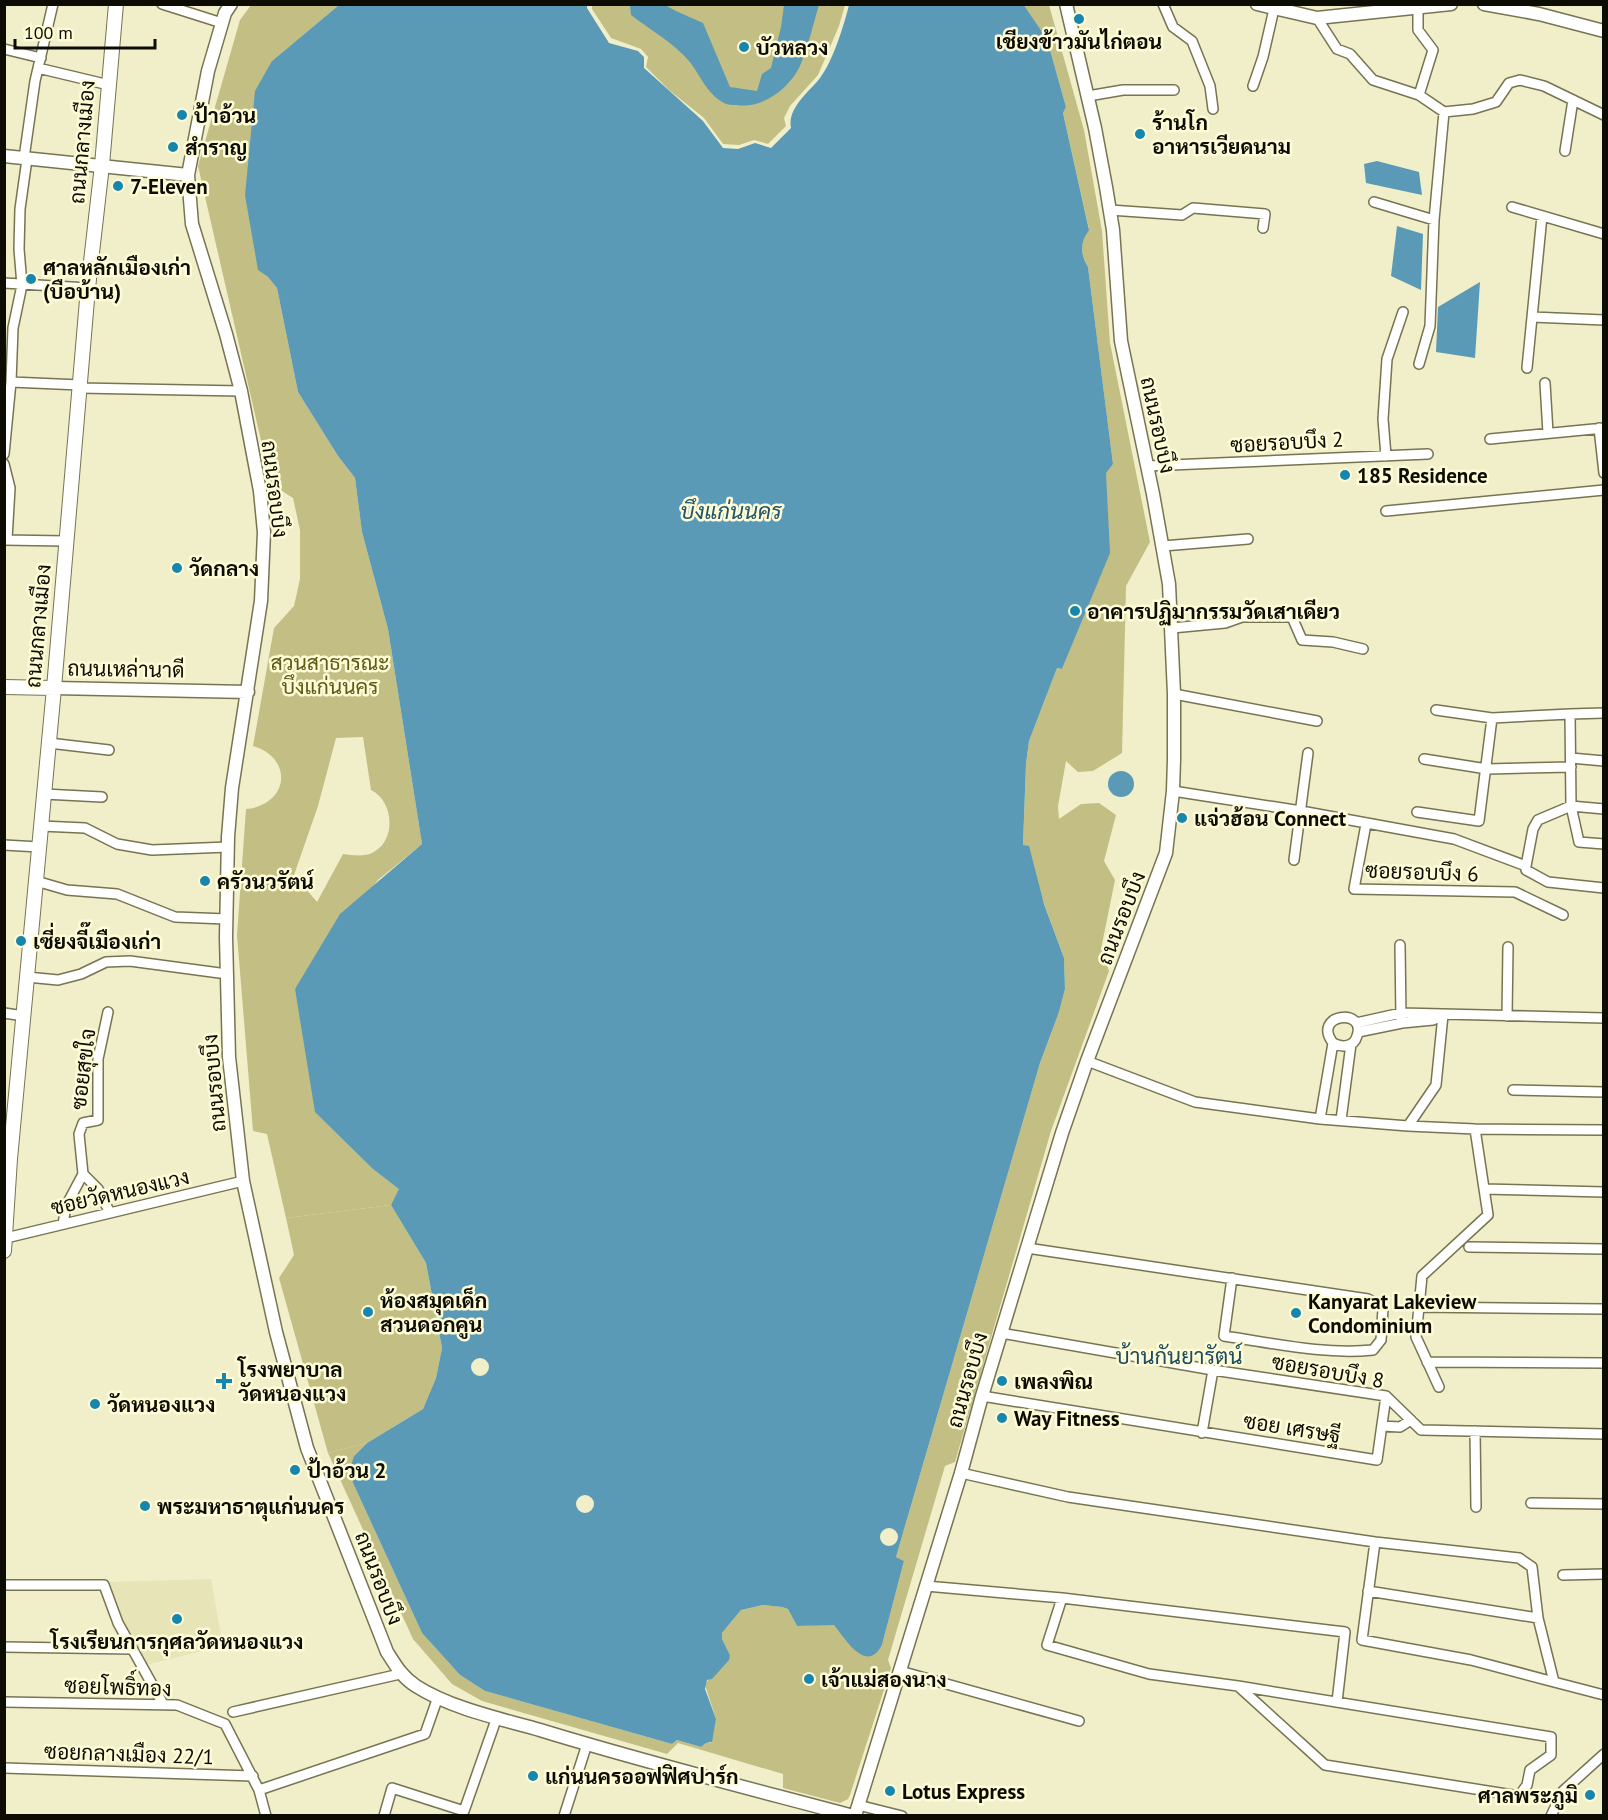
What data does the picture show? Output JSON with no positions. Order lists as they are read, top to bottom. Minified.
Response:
{"streets":{"main road":["ถนนกลางเมือง","ถนนเหล่านาดี"],"street":["ถนนรอบบึง","ซอยรอบบึง 2","ซอยรอบบึง 6","ซอยสุขใจ","ซอยวัดหนองแวง","ซอยรอบบึง 8","ซอย เศรษฐี","ซอยโพธิ์ทอง","ซอยกลางเมือง 22/1"]},"crossings":[["ถนนกลางเมือง","ถนนเหล่านาดี"],["ถนนกลางเมือง","ซอยวัดหนองแวง"],["ถนนรอบบึง","ซอยรอบบึง 2"],["ถนนรอบบึง","ถนนเหล่านาดี"],["ถนนรอบบึง","ซอยวัดหนองแวง"],["ถนนรอบบึง","ซอยรอบบึง 8"],["ถนนรอบบึง","ซอย เศรษฐี"],["ซอยโพธิ์ทอง","ซอยกลางเมือง 22/1"]],"districts":["บ้านกันยารัตน์"],"water":["บึงแก่นนคร"],"parks":["สวนสาธารณะ บึงแก่นนคร"],"places":{"other":["เชียงข้าวมันไก่ตอน","บัวหลวง","ป้าอ้วน","ร้านโก อาหารเวียดนาม","สำราญ","7-Eleven","ศาลหลักเมืองเก่า (บือบ้าน)","185 Residence","วัดกลาง","อาคารปฏิมากรรมวัดเสาเดียว","แจ่วฮ้อน Connect","ครัวนวรัตน์","เซี่ยงจี๊เมืองเก่า","ห้องสมุดเด็ก สวนดอกคูน","Kanyarat Lakeview Condominium","เพลงพิณ","วัดหนองแวง","Way Fitness","ป้าอ้วน 2","พระมหาธาตุแก่นนคร","โรงเรียนการกุศลวัดหนองแวง","เจ้าแม่สองนาง","แก่นนครออฟฟิศปาร์ก","Lotus Express","ศาลพระภูมิ"],"health":["โรงพยาบาล วัดหนองแวง"]},"scale_bar":"100 m"}
